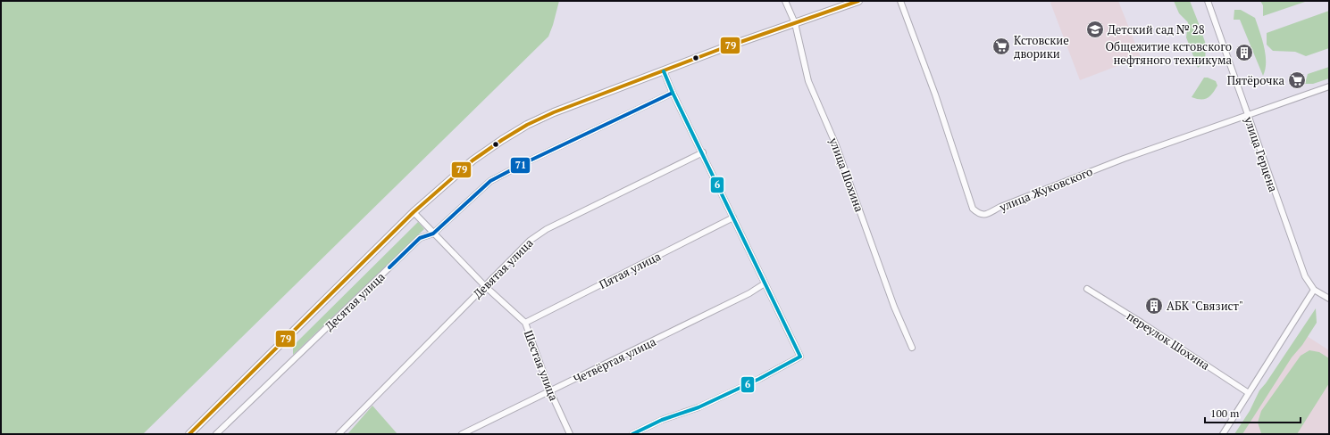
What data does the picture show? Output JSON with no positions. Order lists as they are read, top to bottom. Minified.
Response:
{"streets":{"street":["улица Герцена","улица Шохина","улица Жуковского","Девятая улица","Пятая улица","Десятая улица","переулок Шохина","Четвёртая улица","Шестая улица"]},"crossings":[["улица Герцена","улица Жуковского"],["Девятая улица","Шестая улица"],["Пятая улица","Шестая улица"],["Десятая улица","Шестая улица"],["Четвёртая улица","Шестая улица"]],"places":{"school or university":["Детский сад № 28"],"supermarket":["Кстовские дворики","Пятёрочка"],"building":["Общежитие кстовского нефтяного техникума","АБК \"Связист\""]},"lines":["transit line 79","transit line 6","transit line 71"],"scale_bar":"100 m"}
